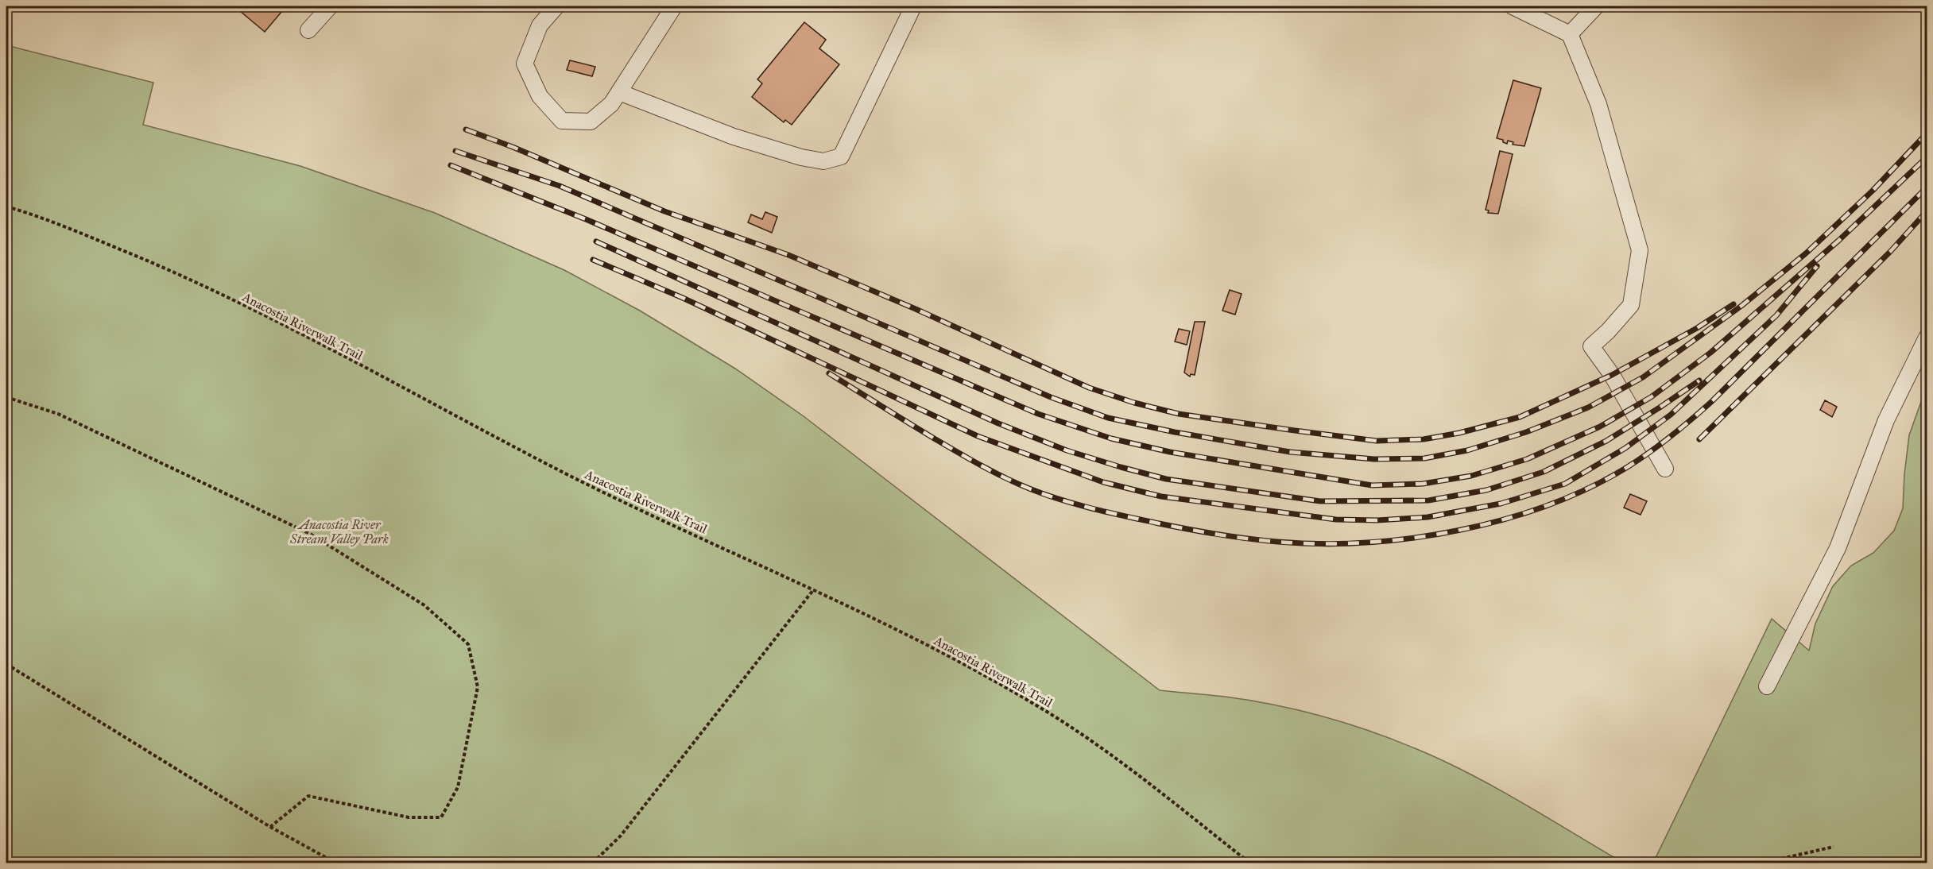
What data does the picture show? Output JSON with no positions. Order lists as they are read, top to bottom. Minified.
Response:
{"streets":{"path":["Anacostia Riverwalk Trail"]},"parks":["Anacostia River Stream Valley Park"]}
